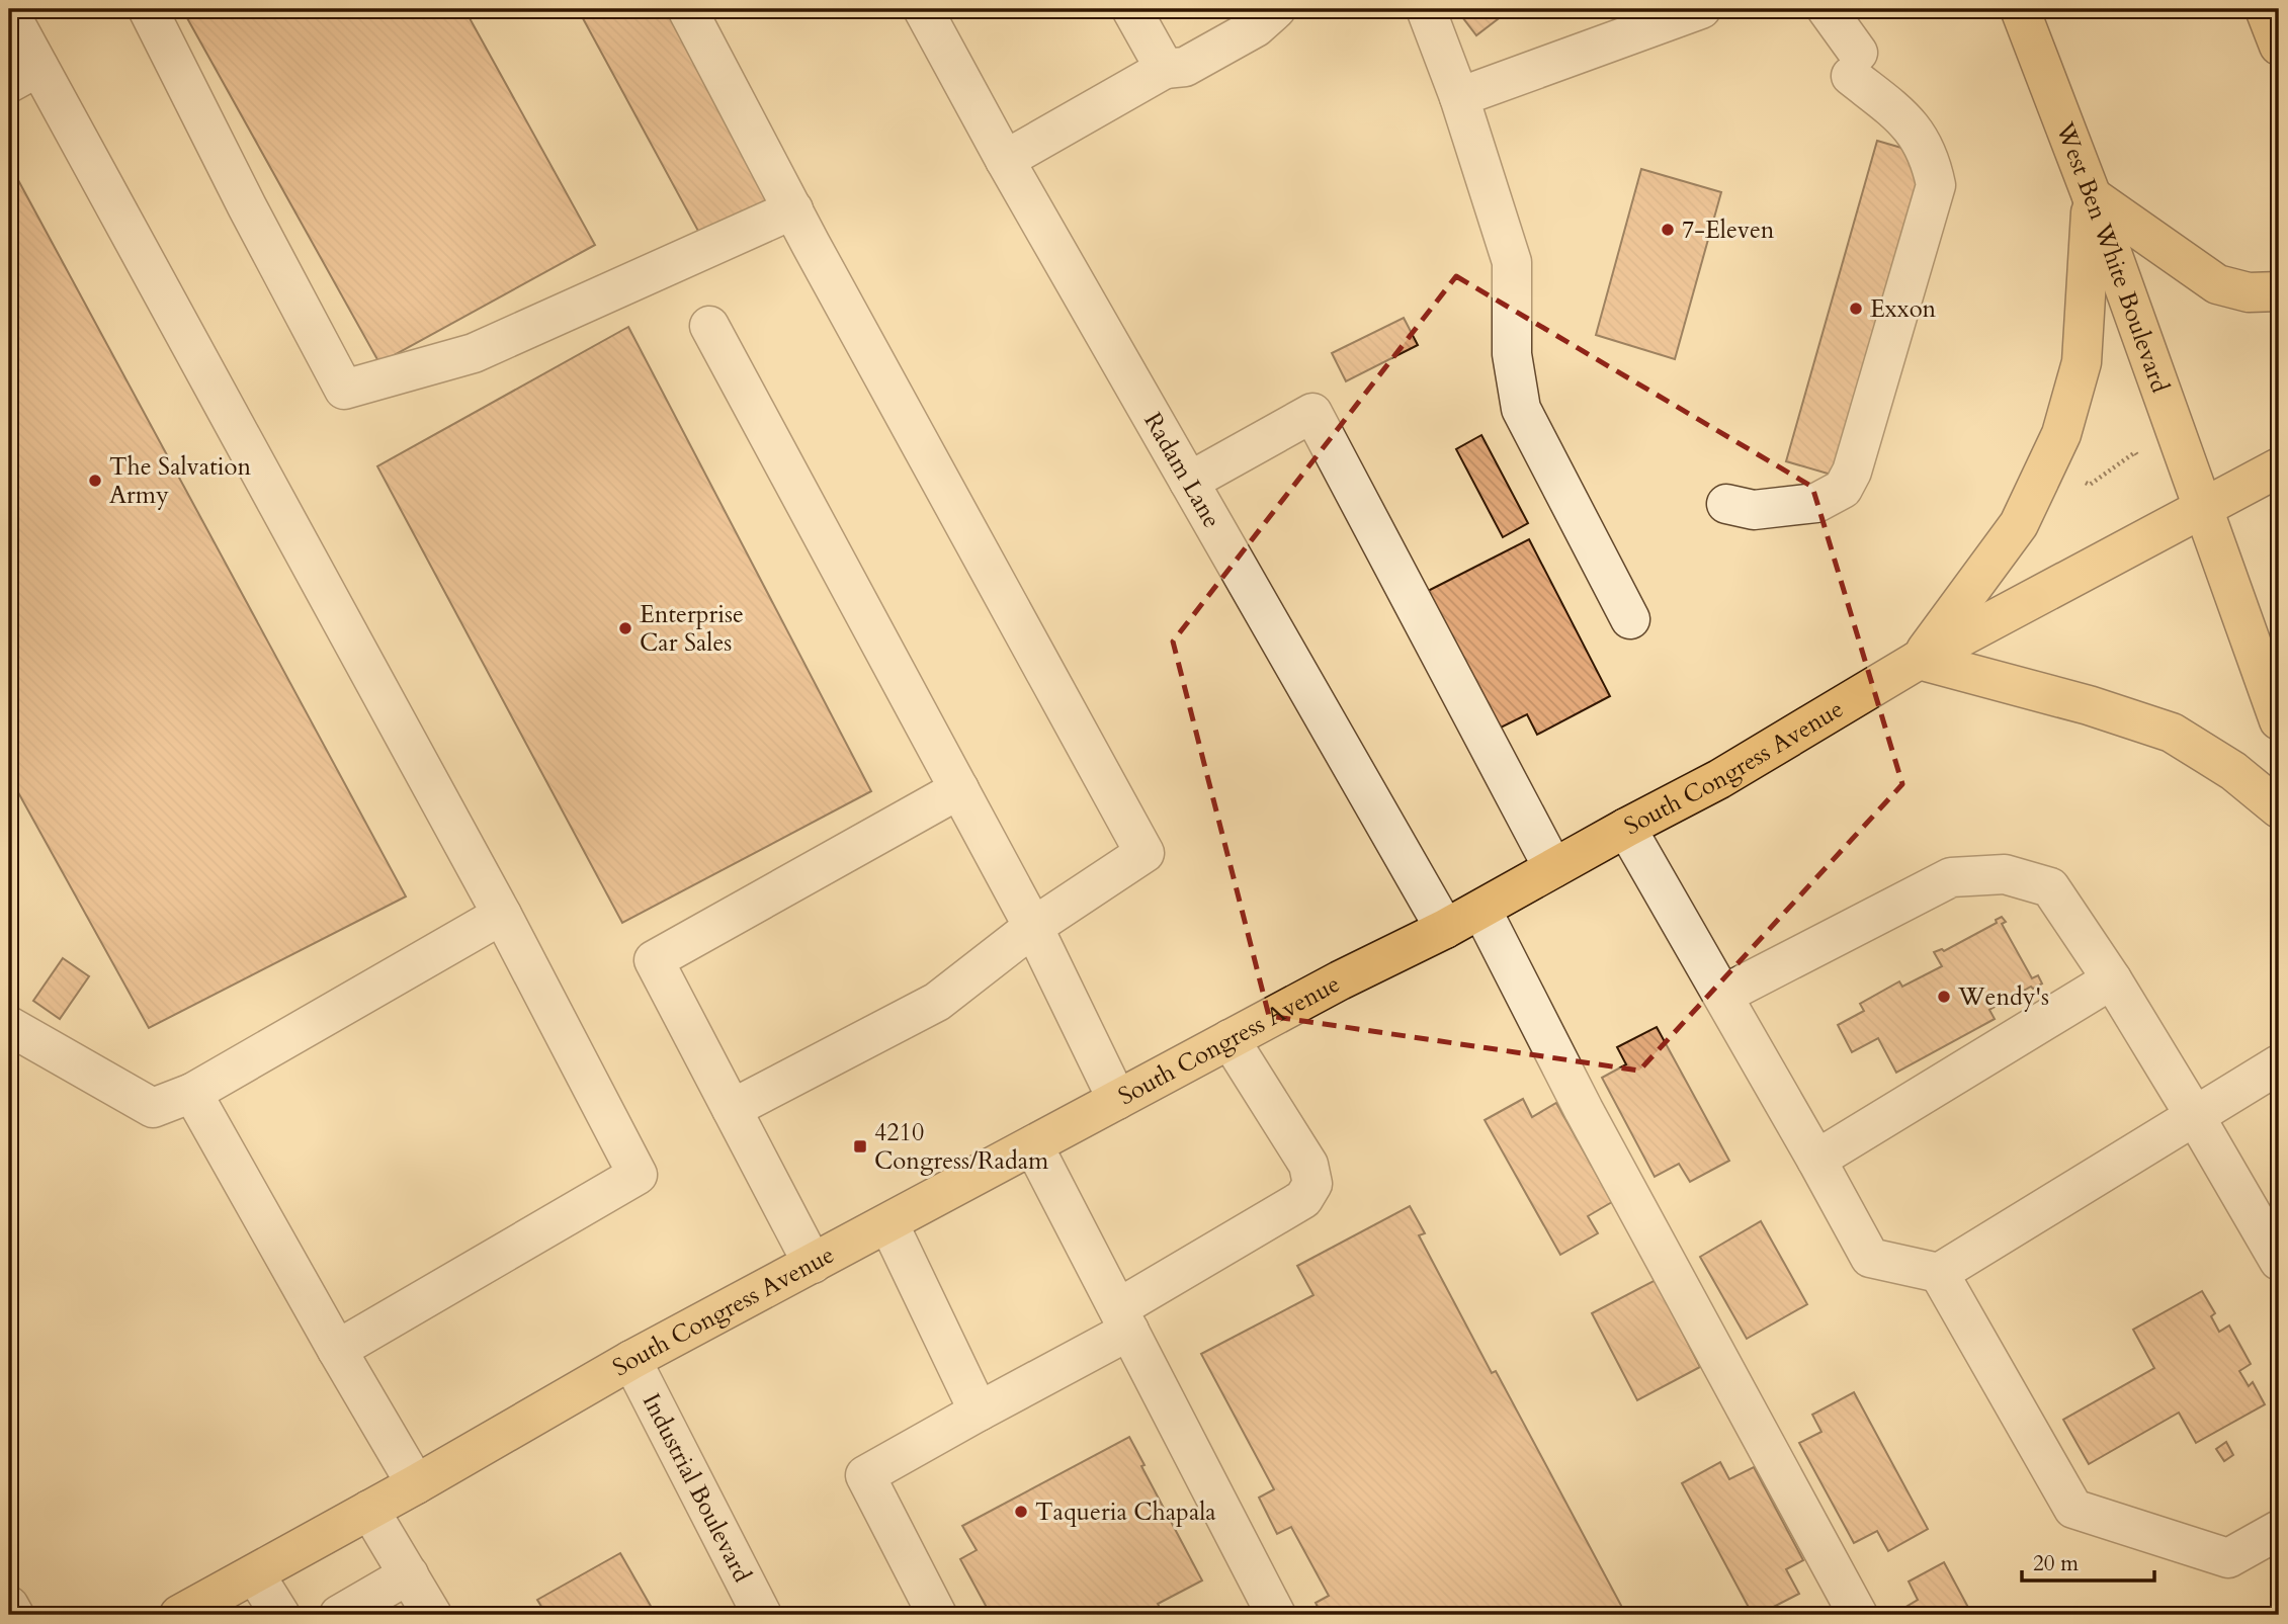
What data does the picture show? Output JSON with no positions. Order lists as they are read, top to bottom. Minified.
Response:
{"streets":{"main road":["West Ben White Boulevard","South Congress Avenue"],"street":["Radam Lane","Industrial Boulevard"]},"crossings":[["West Ben White Boulevard","South Congress Avenue"],["Radam Lane","South Congress Avenue"],["South Congress Avenue","Industrial Boulevard"]],"places":{"other":["7-Eleven","Exxon","The Salvation Army","Enterprise Car Sales","Wendy's","Taqueria Chapala"],"transit":["4210 Congress/Radam"]},"scale_bar":"20 m"}
